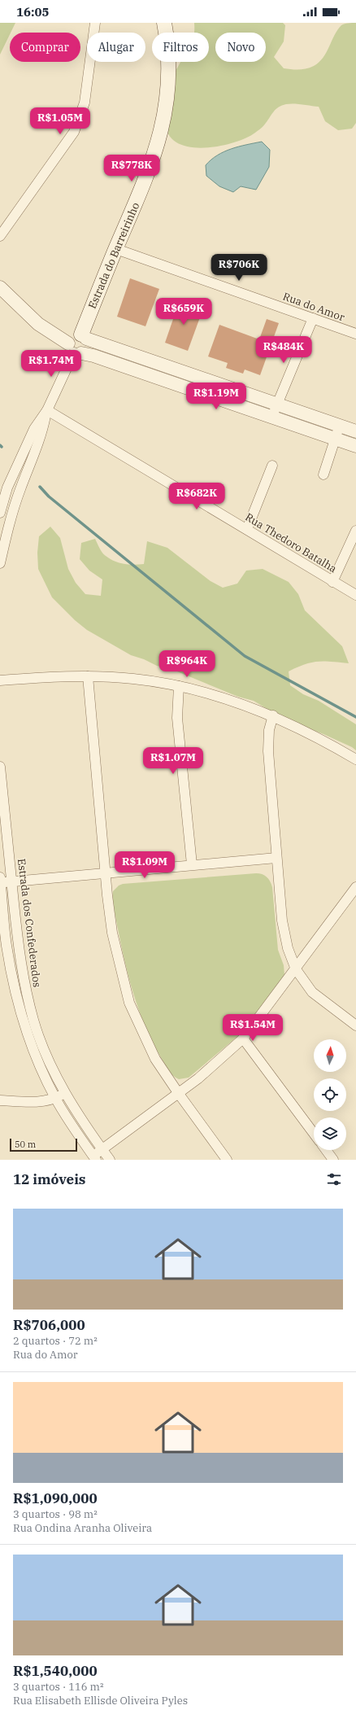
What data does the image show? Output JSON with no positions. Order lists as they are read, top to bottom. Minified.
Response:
{"streets":{"main road":["Estrada do Barreirinho"],"street":["Rua do Amor","Rua Thedoro Batalha","Estrada dos Confederados"]},"crossings":[["Estrada do Barreirinho","Rua do Amor"]],"scale_bar":"50 m","north":"top","page":{"status":"16:05","chip":["Comprar","Alugar","Filtros","Novo"],"price":["R$1.05M","R$778K","R$706K","R$659K","R$484K","R$1.74M","R$1.19M","R$682K","R$964K","R$1.07M","R$1.09M","R$1.54M"],"scale":"50 m","heading":"12 imóveis","list":[{"name":"R$706,000","note":"2 quartos · 72 m² · Rua do Amor"},{"name":"R$1,090,000","note":"3 quartos · 98 m² · Rua Ondina Aranha Oliveira"},{"name":"R$1,540,000","note":"3 quartos · 116 m² · Rua Elisabeth Ellisde Oliveira Pyles"}]}}
